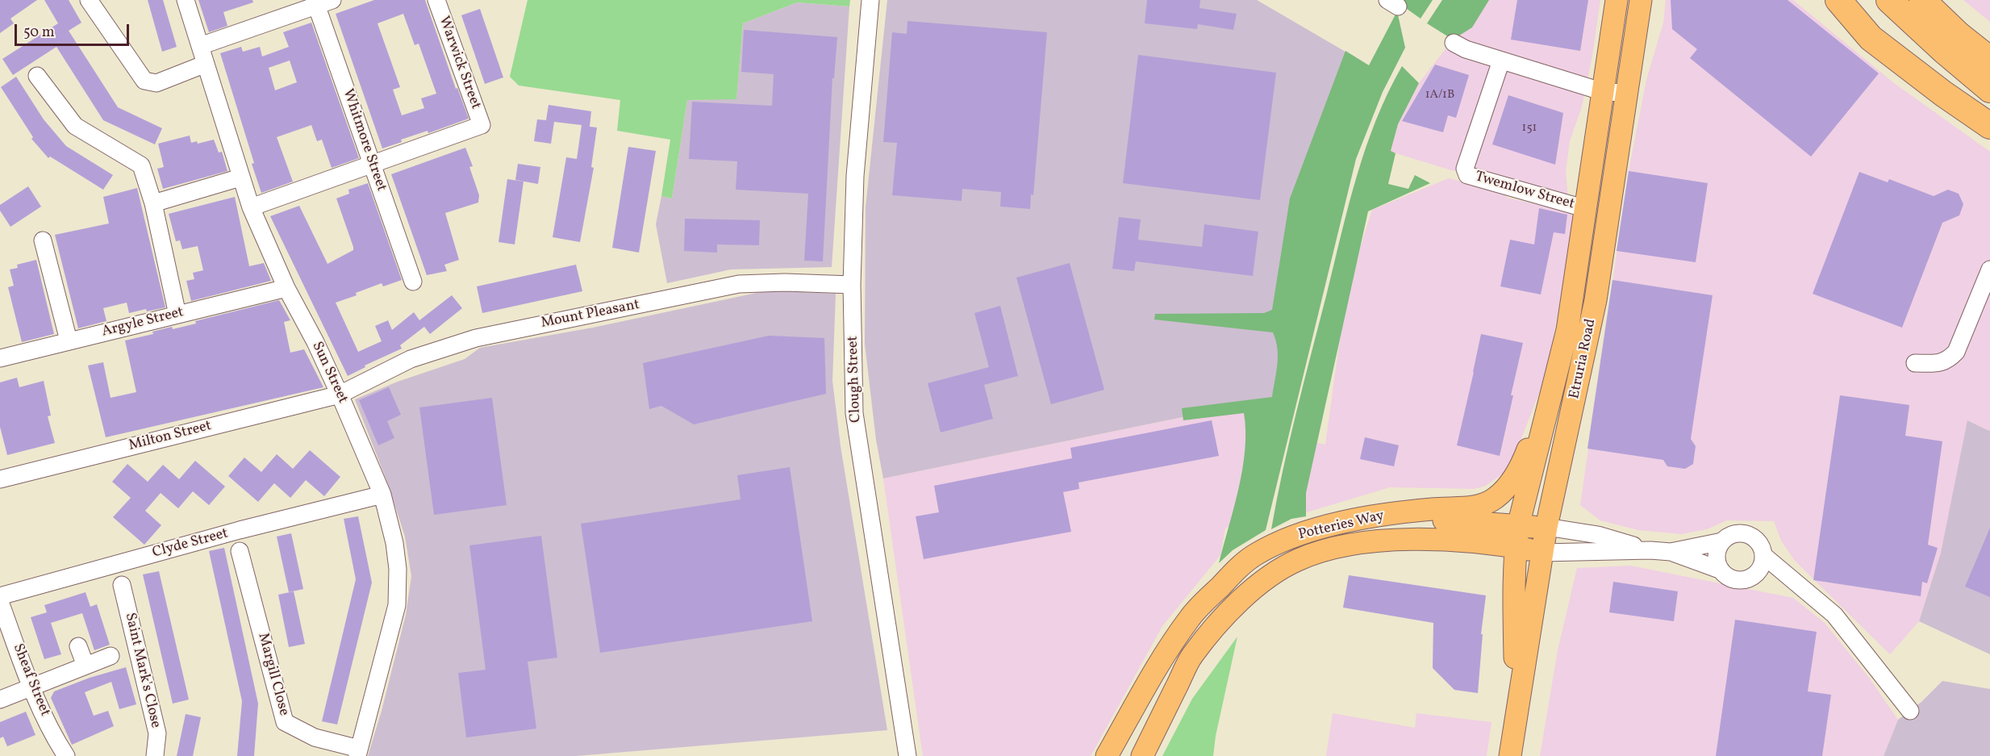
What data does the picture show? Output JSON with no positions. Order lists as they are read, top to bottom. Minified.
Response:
{"streets":{"main road":["Etruria Road","Potteries Way"],"street":["Warwick Street","Whitmore Street","Twemlow Street","Mount Pleasant","Argyle Street","Sun Street","Clough Street","Milton Street","Clyde Street","Saint Mark's Close","Margill Close","Sheaf Street"]},"crossings":[["Warwick Street","Whitmore Street"],["Twemlow Street","Etruria Road"],["Mount Pleasant","Sun Street"],["Mount Pleasant","Clough Street"],["Mount Pleasant","Milton Street"],["Argyle Street","Sun Street"],["Etruria Road","Potteries Way"],["Sun Street","Milton Street"],["Sun Street","Clyde Street"],["Sun Street","Margill Close"]],"house_numbers":["1A/1B","151"],"scale_bar":"50 m"}
